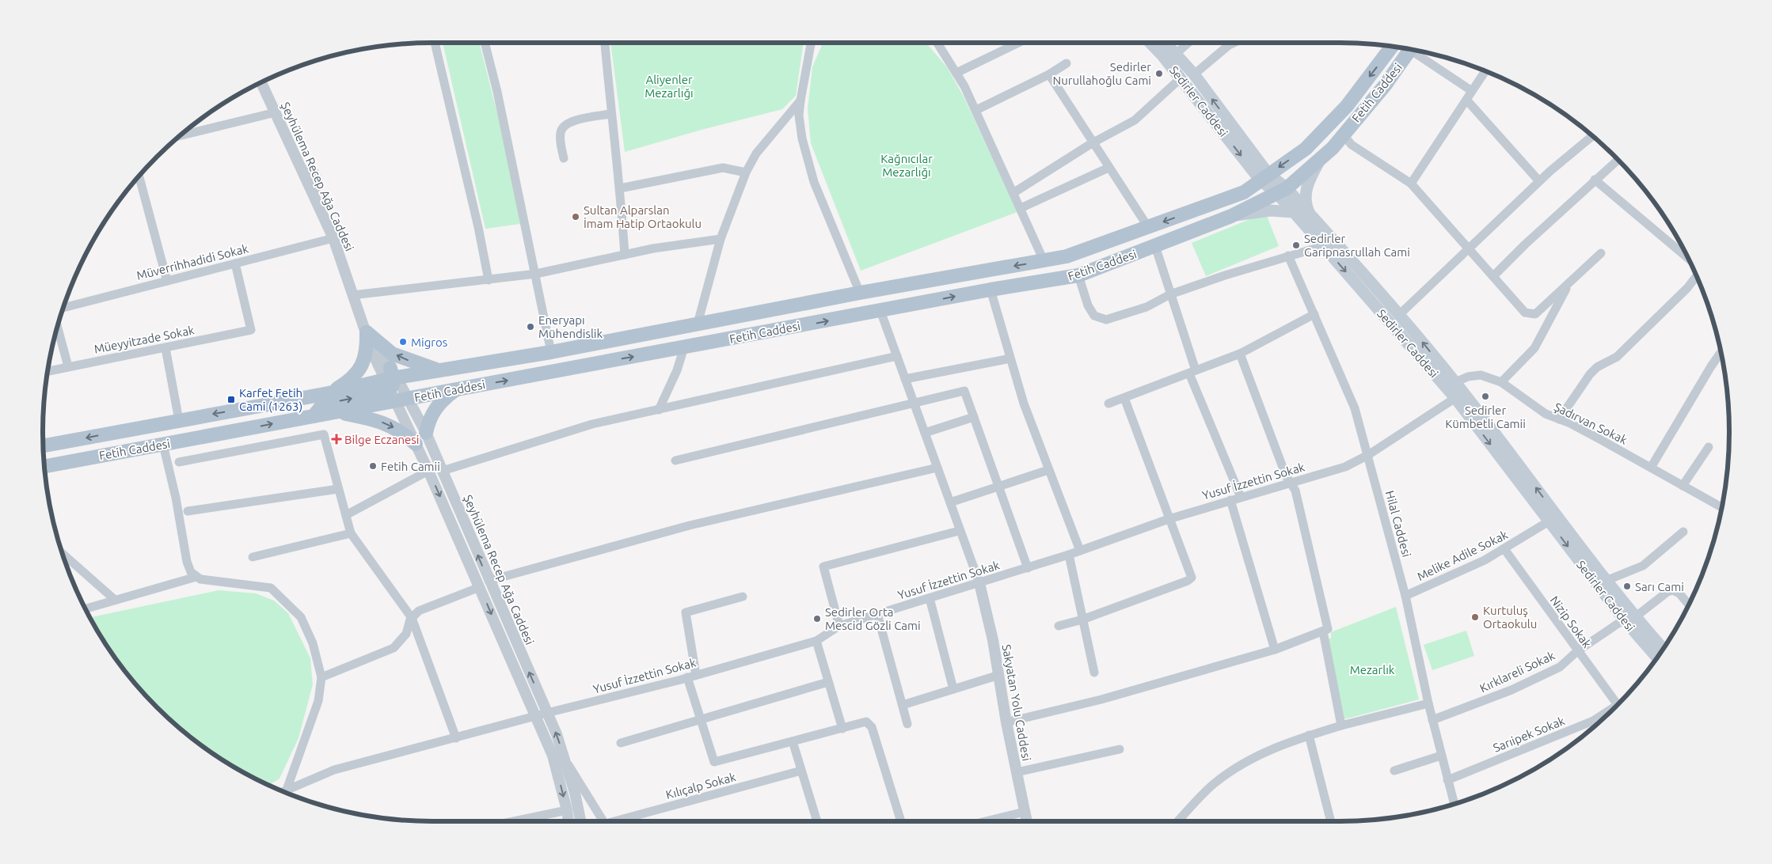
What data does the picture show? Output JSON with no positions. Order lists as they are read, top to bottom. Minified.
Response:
{"streets":{"main road":["Fetih Caddesi","Sedirler Caddesi"],"street":["Şeyhülema Recep Ağa Caddesi","Müverrihhadidi Sokak","Müeyyitzade Sokak","Şadırvan Sokak","Yusuf İzzettin Sokak","Hilal Caddesi","Melike Adile Sokak","Nizip Sokak","Kırklareli Sokak","Sakyatan Yolu Caddesi","Sarıipek Sokak","Kılıçalp Sokak"]},"crossings":[["Fetih Caddesi","Sedirler Caddesi"],["Fetih Caddesi","Şeyhülema Recep Ağa Caddesi"],["Sedirler Caddesi","Şadırvan Sokak"],["Sedirler Caddesi","Yusuf İzzettin Sokak"],["Sedirler Caddesi","Melike Adile Sokak"],["Sedirler Caddesi","Kırklareli Sokak"],["Şeyhülema Recep Ağa Caddesi","Müverrihhadidi Sokak"],["Şeyhülema Recep Ağa Caddesi","Yusuf İzzettin Sokak"],["Müverrihhadidi Sokak","Müeyyitzade Sokak"],["Yusuf İzzettin Sokak","Hilal Caddesi"],["Yusuf İzzettin Sokak","Sakyatan Yolu Caddesi"],["Hilal Caddesi","Melike Adile Sokak"],["Hilal Caddesi","Kırklareli Sokak"],["Hilal Caddesi","Sarıipek Sokak"],["Melike Adile Sokak","Nizip Sokak"],["Nizip Sokak","Kırklareli Sokak"]],"parks":["Aliyenler Mezarlığı","Kağnıcılar Mezarlığı","Mezarlık"],"places":{"other":["Sedirler Nurullahoğlu Cami","Sultan Alparslan İmam Hatip Ortaokulu","Sedirler Garipnasrullah Cami","Eneryapı Mühendislik","Migros","Sedirler Kümbetli Camii","Fetih Camii","Sarı Cami","Kurtuluş Ortaokulu","Sedirler Orta Mescid Gözli Cami"],"transit":["Karfet Fetih Cami (1263)"],"health":["Bilge Eczanesi"]}}
